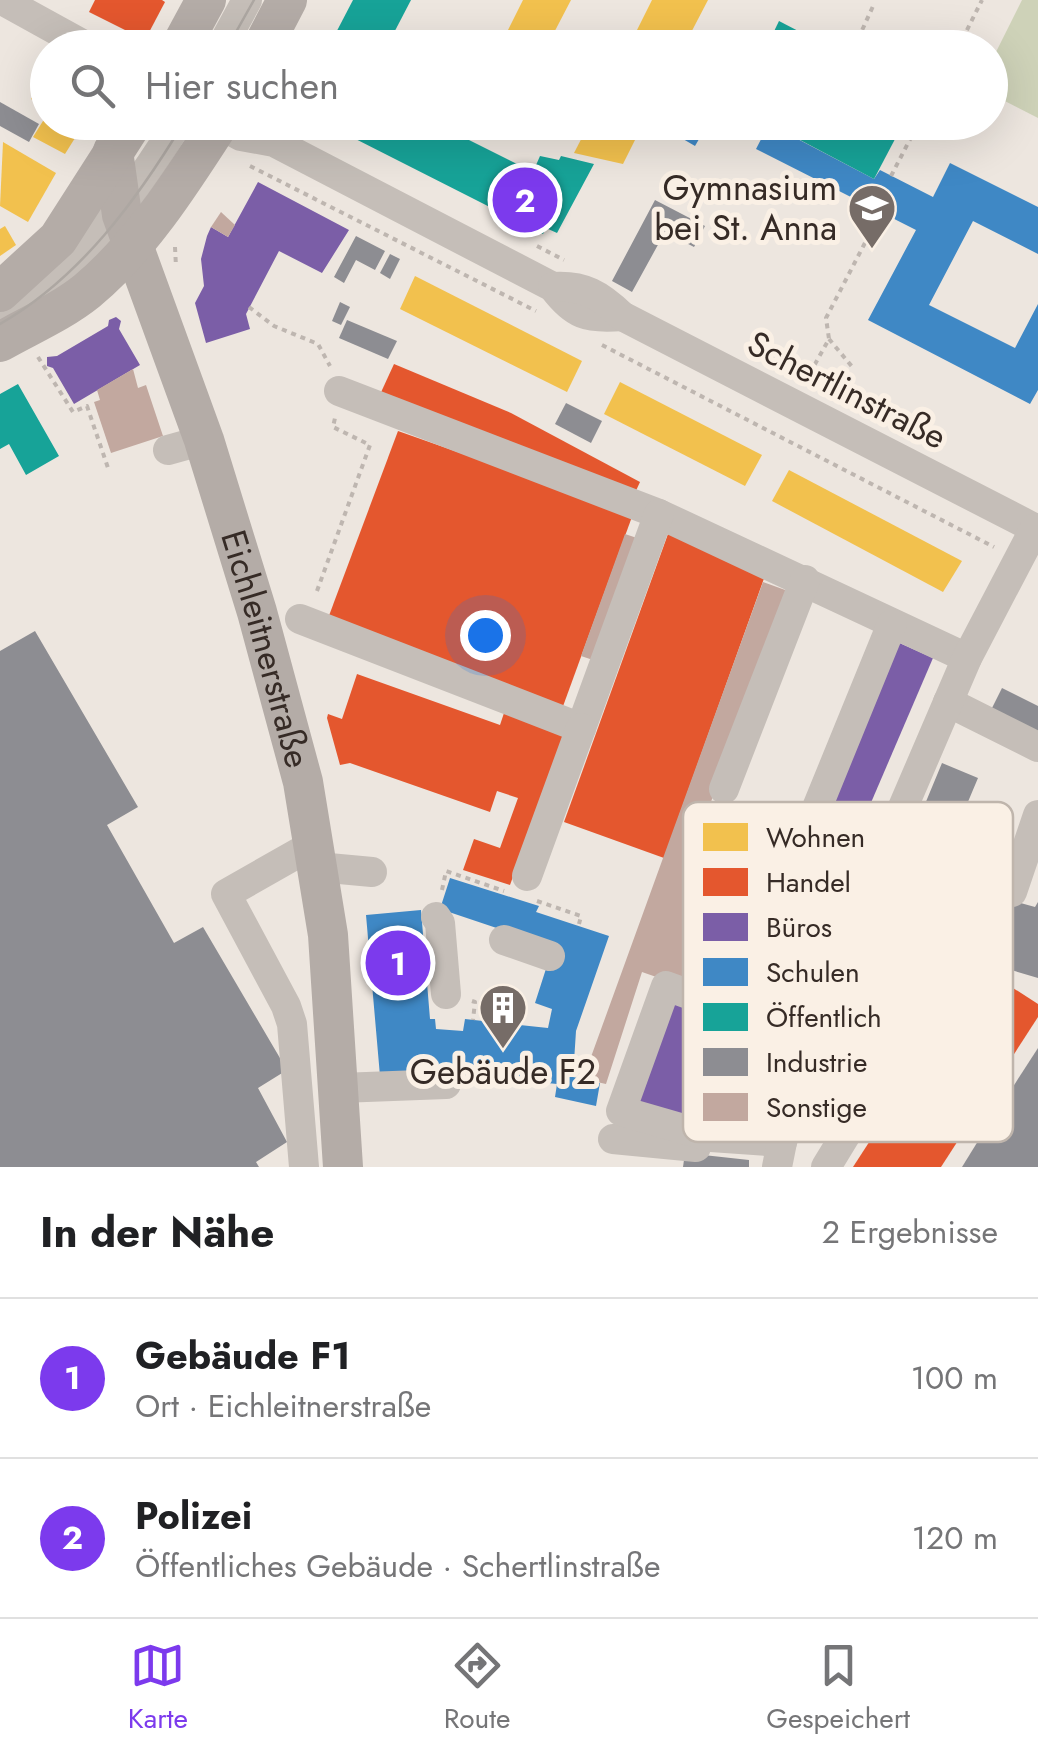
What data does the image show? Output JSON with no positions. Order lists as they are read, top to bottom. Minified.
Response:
{"streets":{"main road":["Eichleitnerstraße"],"street":["Schertlinstraße"]},"places":{"school or university":["Gymnasium bei St. Anna"],"building":["Gebäude F2"]},"legend":["Wohnen","Handel","Büros","Schulen","Öffentlich","Industrie","Sonstige"],"page":{"search":"Hier suchen","pins":["2","1"],"heading":["In der Nähe","2 Ergebnisse"],"list":[{"mark":"1","name":"Gebäude F1","note":"Ort · Eichleitnerstraße","value":"100 m"},{"mark":"2","name":"Polizei","note":"Öffentliches Gebäude · Schertlinstraße","value":"120 m"}],"nav":["Karte","Route","Gespeichert"]}}
